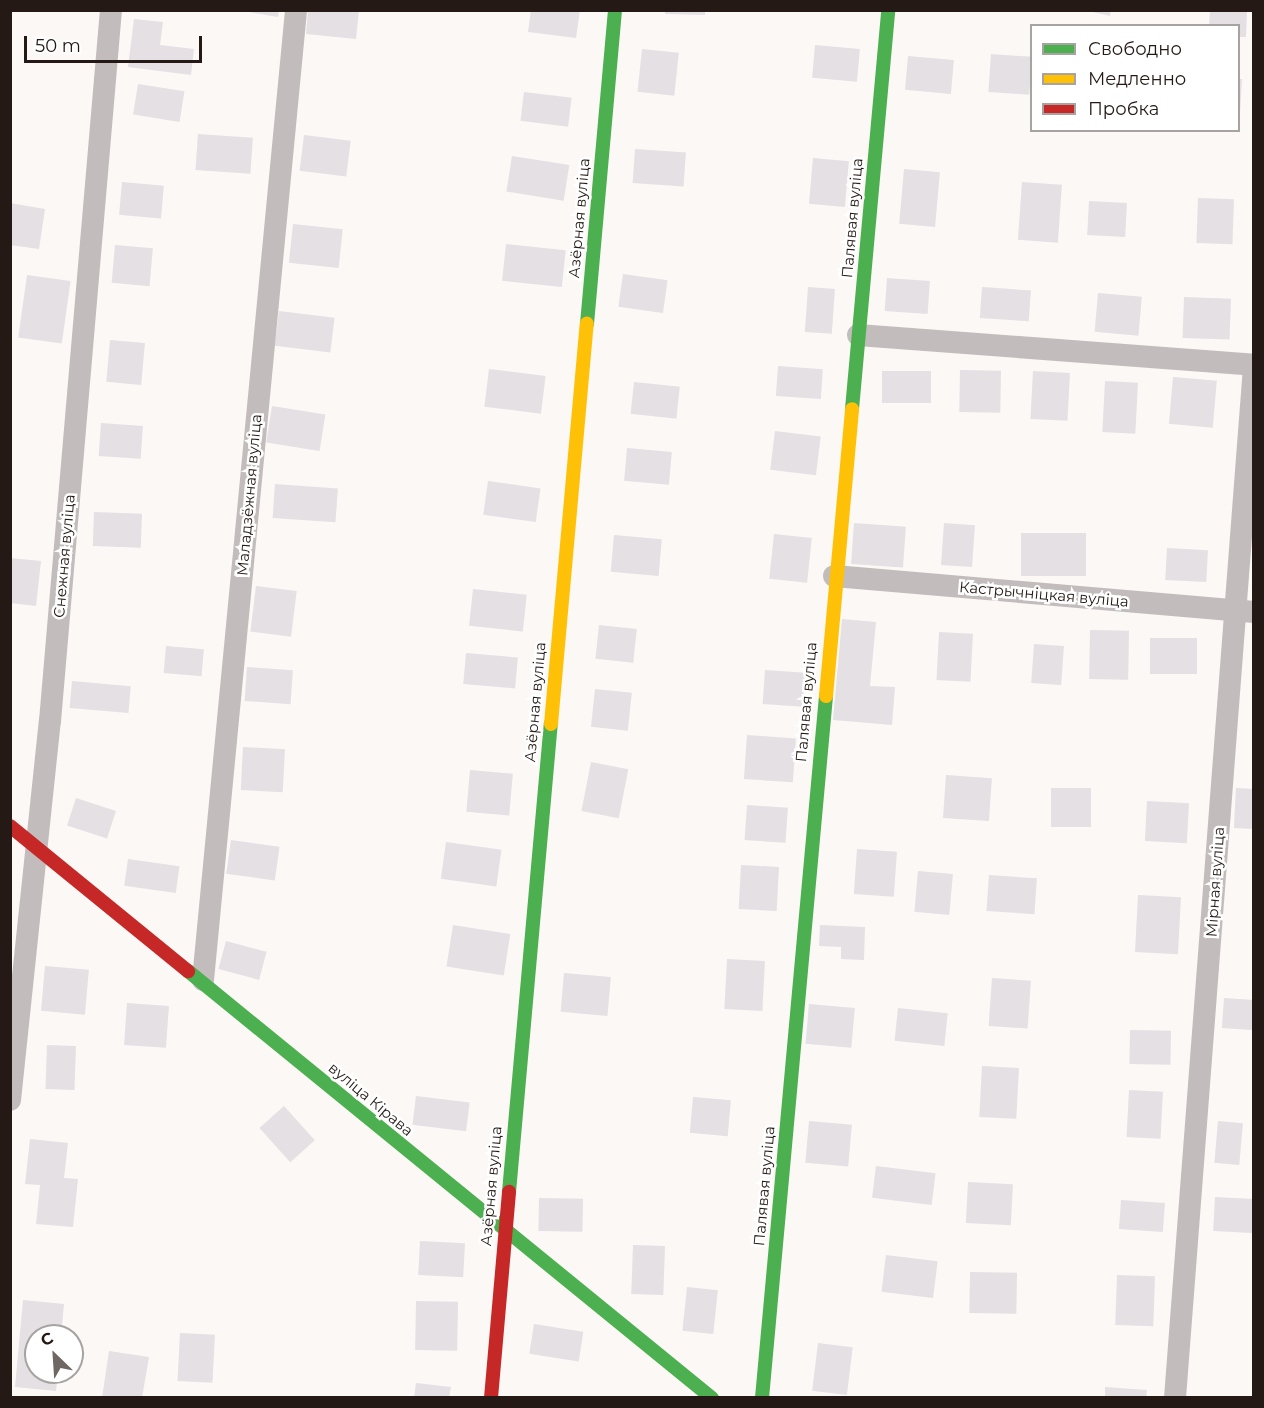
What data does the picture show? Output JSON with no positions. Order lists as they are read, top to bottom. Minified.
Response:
{"streets":{"street":["Азёрная вуліца","Палявая вуліца","Маладзёжная вуліца","Снежная вуліца","Кастрычніцкая вуліца","Мірная вуліца","вуліца Кірава"]},"crossings":[["Азёрная вуліца","вуліца Кірава"],["Палявая вуліца","Кастрычніцкая вуліца"],["Маладзёжная вуліца","вуліца Кірава"],["Снежная вуліца","вуліца Кірава"],["Кастрычніцкая вуліца","Мірная вуліца"]],"legend":["Свободно","Медленно","Пробка"],"scale_bar":"50 m","north":"top left"}
